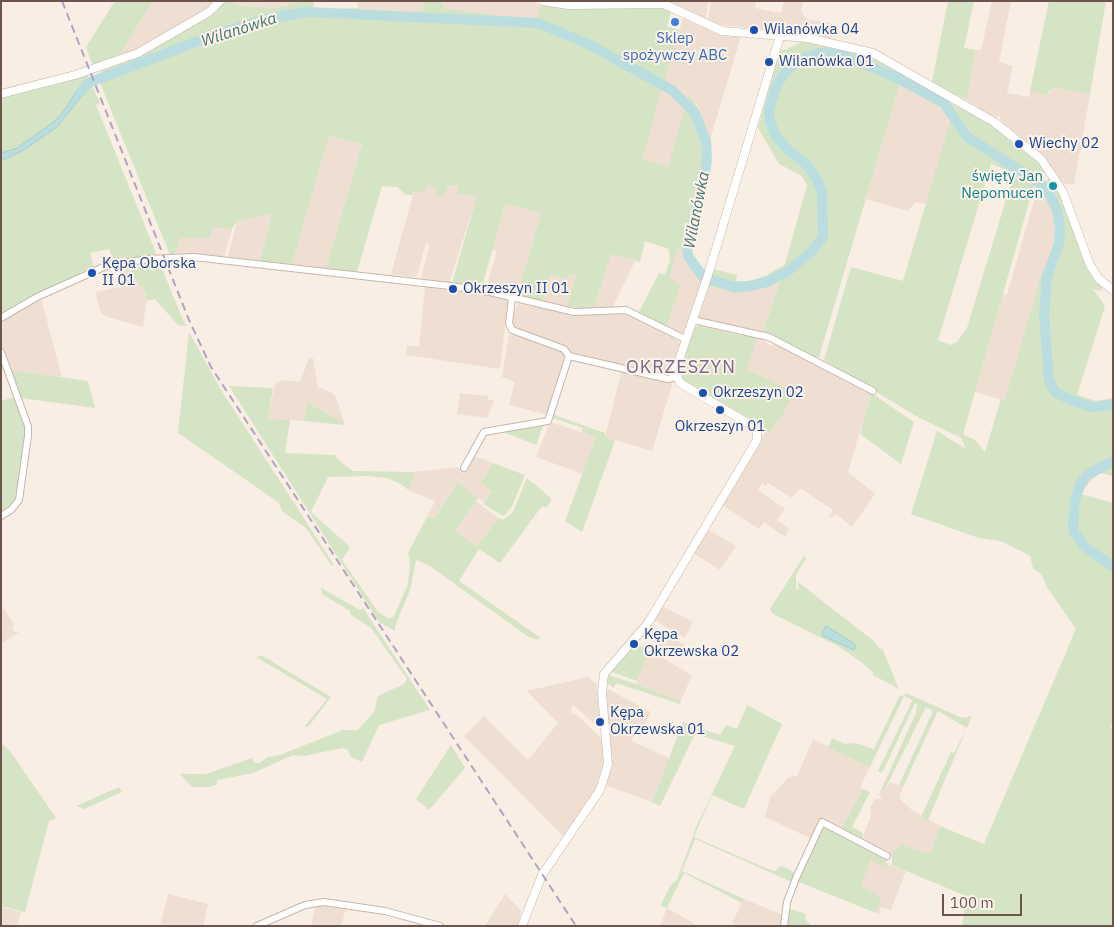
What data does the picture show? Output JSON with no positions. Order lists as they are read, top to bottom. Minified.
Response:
{"districts":["OKRZESZYN"],"water":["Wilanówka"],"places":["Sklep spożywczy ABC","Wilanówka 04","Wilanówka 01","Wiechy 02","święty Jan Nepomucen","Kępa Oborska II 01","Okrzeszyn II 01","Okrzeszyn 02","Okrzeszyn 01","Kępa Okrzewska 02","Kępa Okrzewska 01"],"scale_bar":"100 m"}
